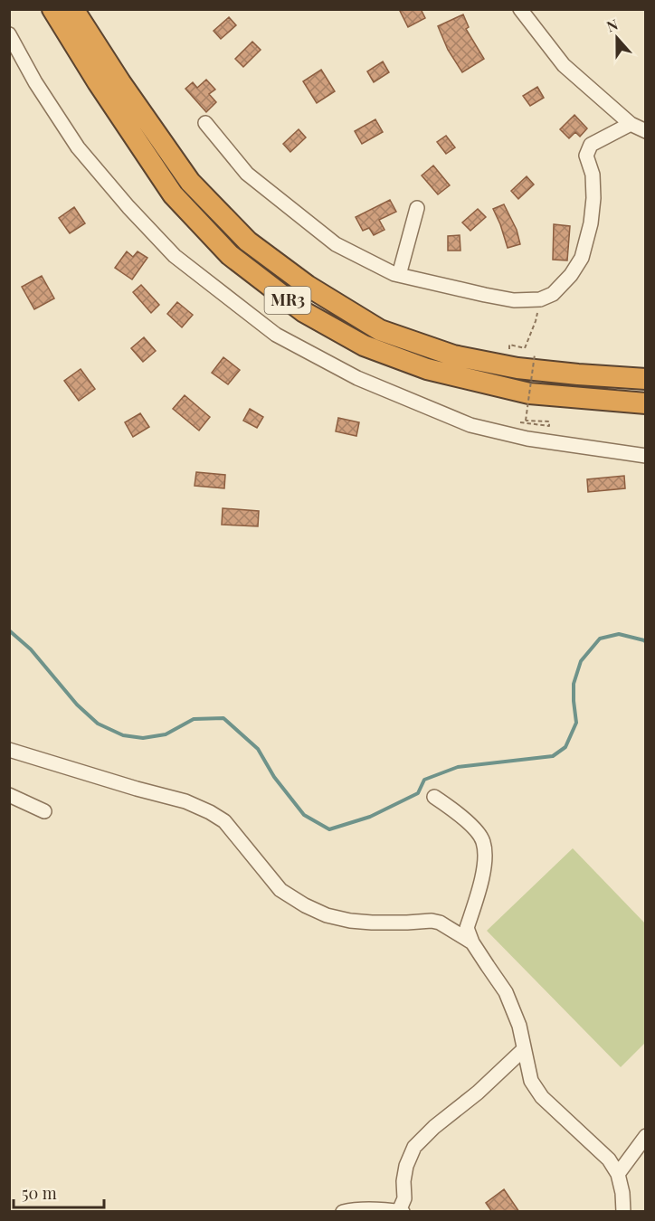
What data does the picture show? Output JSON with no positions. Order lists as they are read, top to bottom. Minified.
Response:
{"streets":{"highway":["MR3"]},"scale_bar":"50 m","north":"top"}
